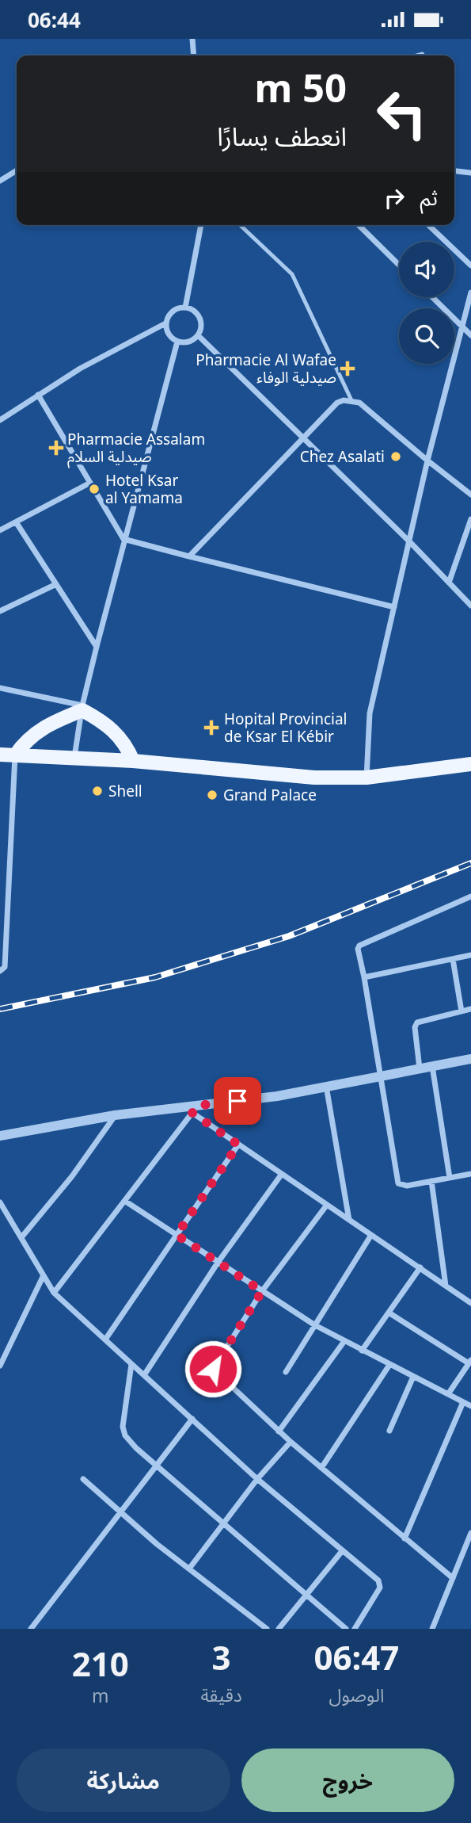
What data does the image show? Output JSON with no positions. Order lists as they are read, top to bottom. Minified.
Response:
{"places":{"health":["Pharmacie Al Wafae صيدلية الوفاء","Pharmacie Assalam صيدلية السلام","Hopital Provincial de Ksar El Kébir"],"other":["Chez Asalati","Hotel Ksar al Yamama","Shell","Grand Palace"]},"page":{"status":"06:44","turn":["50 m","انعطف يسارًا"],"then":"ثم","eta":["06:47","الوصول","3","دقيقة","210","m"],"buttons":["خروج","مشاركة"]}}
